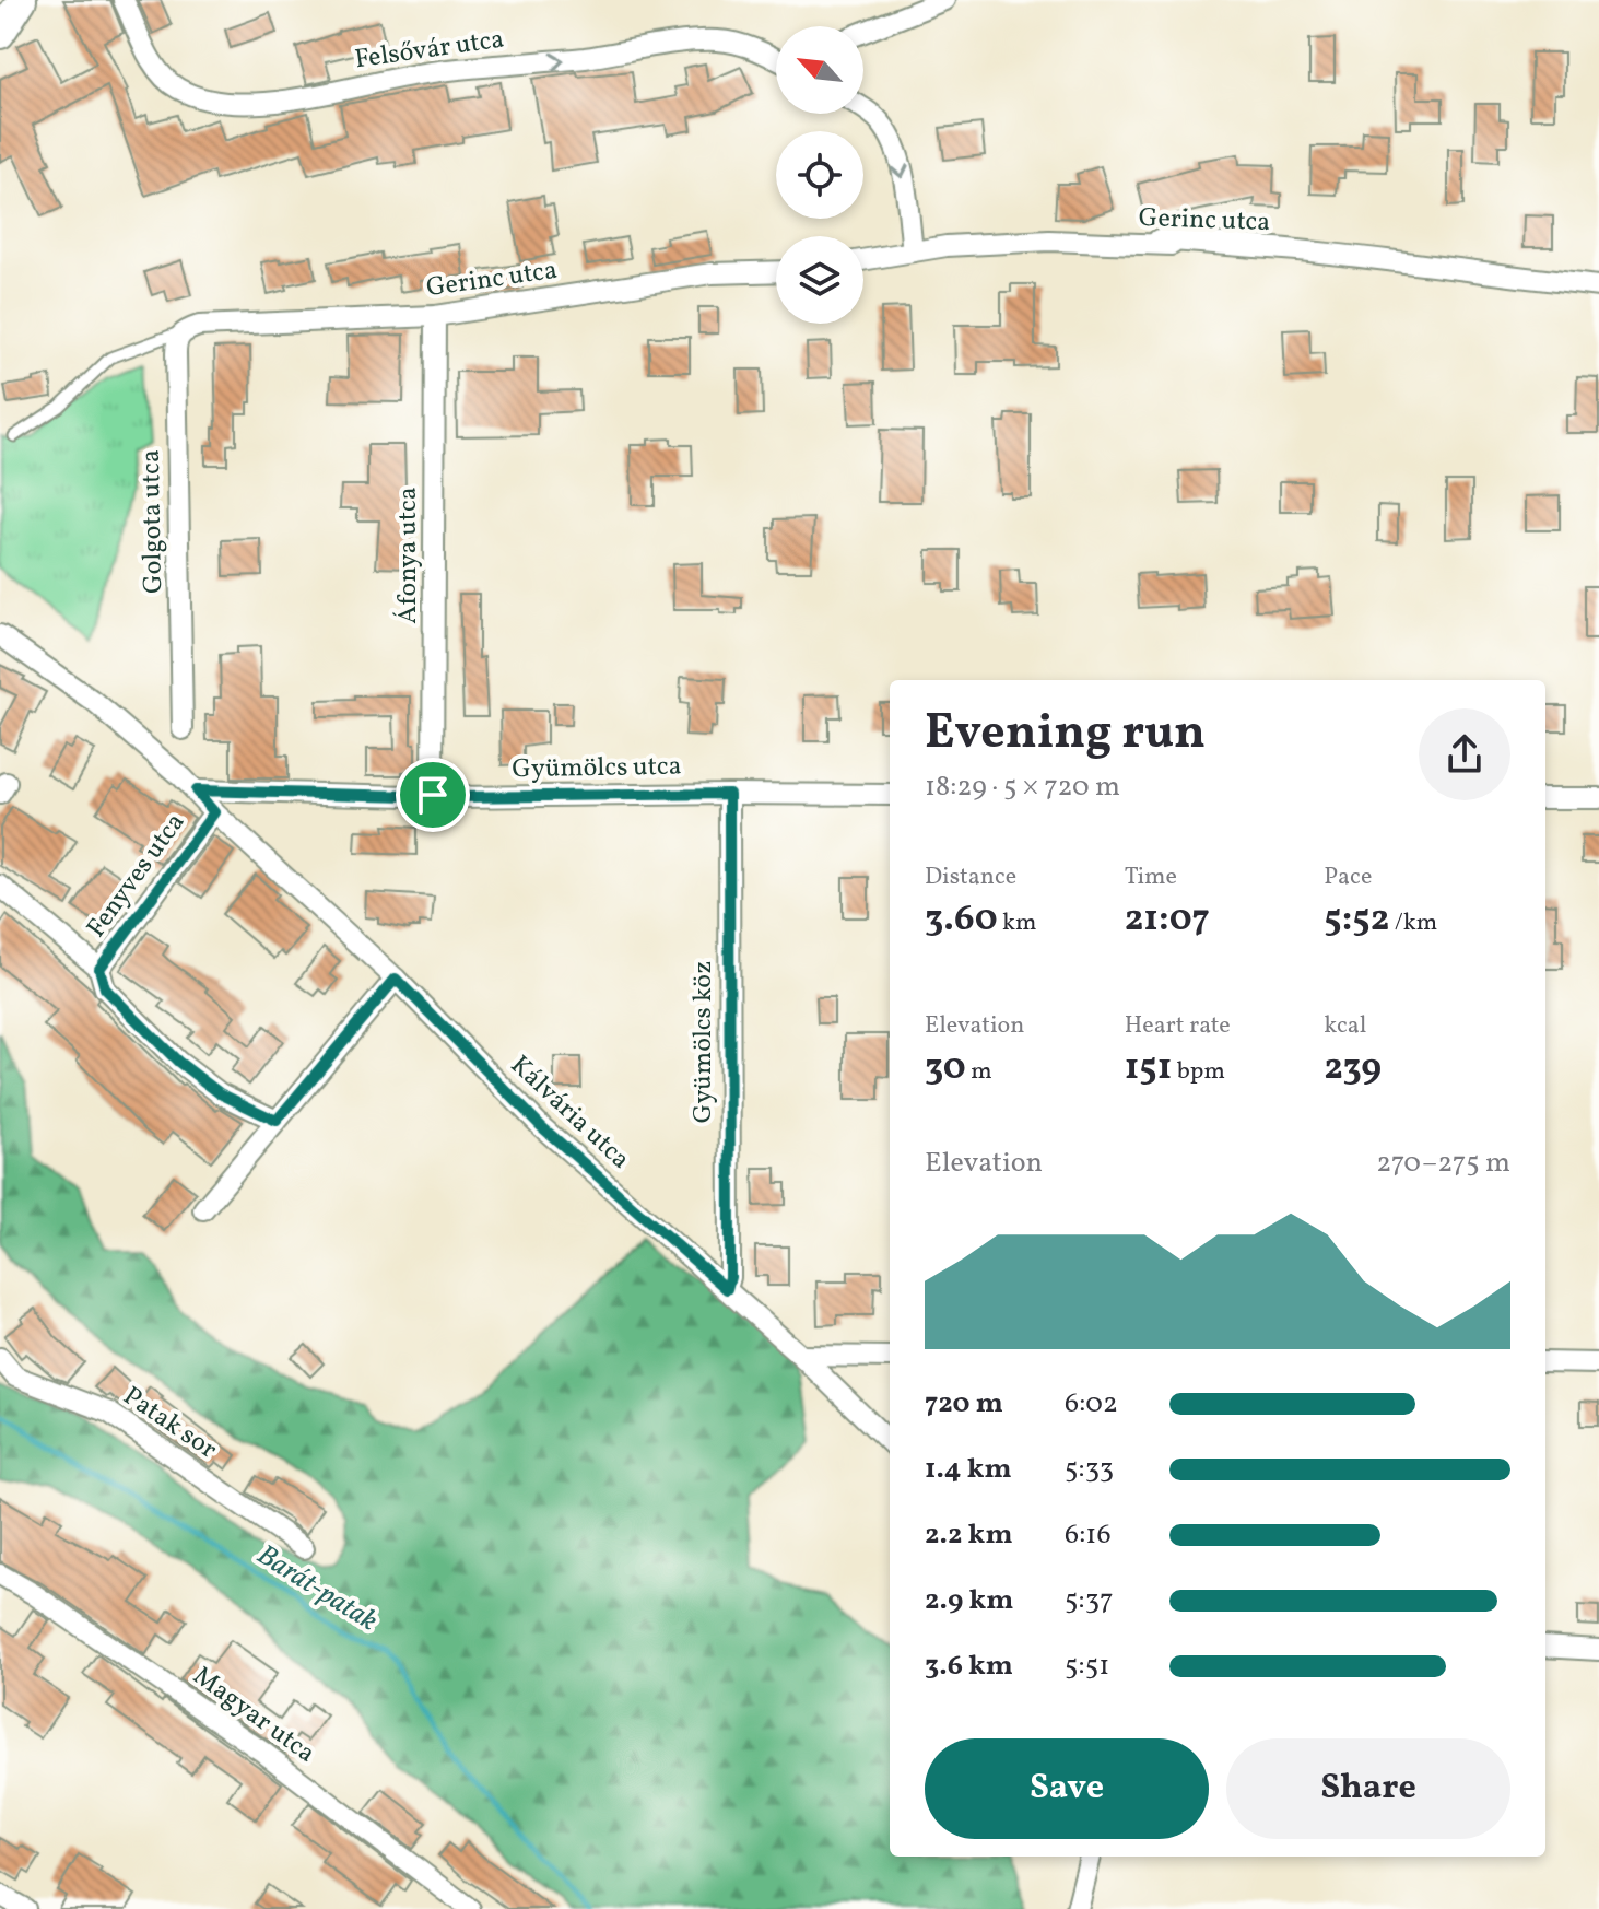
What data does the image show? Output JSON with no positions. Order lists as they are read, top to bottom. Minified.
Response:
{"streets":{"street":["Felsővár utca","Gerinc utca","Golgota utca","Áfonya utca","Gyümölcs utca","Fenyves utca","Gyümölcs köz","Kálvária utca","Patak sor","Magyar utca"]},"crossings":[["Gerinc utca","Golgota utca"],["Gerinc utca","Áfonya utca"],["Áfonya utca","Gyümölcs utca"],["Gyümölcs utca","Gyümölcs köz"],["Gyümölcs utca","Kálvária utca"],["Fenyves utca","Kálvária utca"],["Gyümölcs köz","Kálvária utca"]],"one_way":["Felsővár utca"],"water":["Barát-patak"],"north":"top left","page":{"heading":["Evening run","18:29 · 5 × 720 m"],"stats":[["Distance","3.60 km"],["Time","21:07"],["Pace","5:52 /km"],["Elevation","30 m"],["Heart rate","151 bpm"],["kcal","239"]],"chart":["Elevation","270–275 m"],"list":[{"name":"720 m","note":"6:02"},{"name":"1.4 km","note":"5:33"},{"name":"2.2 km","note":"6:16"},{"name":"2.9 km","note":"5:37"},{"name":"3.6 km","note":"5:51"}],"buttons":["Save","Share"]}}
